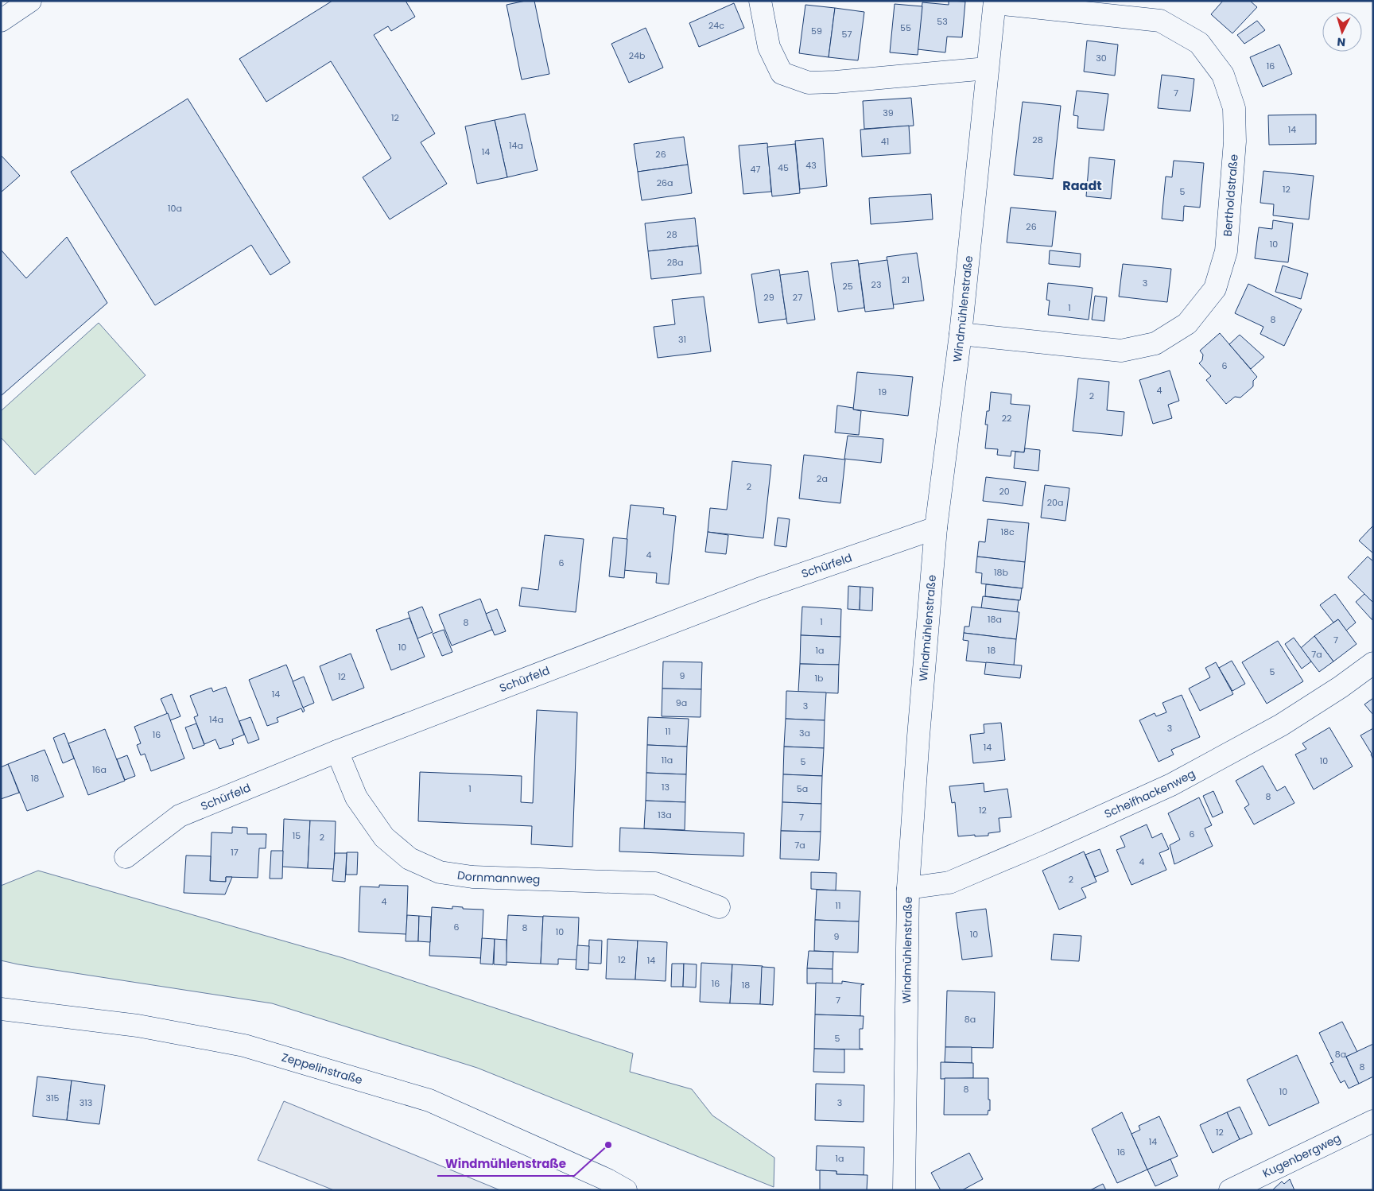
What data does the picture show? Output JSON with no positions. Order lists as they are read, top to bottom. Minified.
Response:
{"streets":{"street":["Bertholdstraße","Windmühlenstraße","Schürfeld","Scheifhackenweg","Dornmannweg","Zeppelinstraße","Kugenbergweg"]},"crossings":[["Bertholdstraße","Windmühlenstraße"],["Windmühlenstraße","Schürfeld"],["Windmühlenstraße","Scheifhackenweg"],["Schürfeld","Dornmannweg"]],"districts":["Raadt"],"places":["Windmühlenstraße"],"house_numbers":["53","24c","55","59","57","24b","30","16","7","39","12","14","28","41","14a","14","26","43","45","47","26a","12","5","10a","26","28","10","28a","21","3","23","25","29","27","1","8","31","6","4","19","2","22","2a","2","20","20a","18c","4","6","18b","18a","1","8","7","10","1a","18","7a","5","9","12","1b","14","9a","3","14a","3","11","3a","16","14","11a","10","5","16a","18","13","1","5a","8","12","13a","7","6","15","2","7a","17","4","2","4","11","6","8","10","10","9","12","14","16","18","7","8a","5","8a","8","8","10","315","313","3","12","14","16","1a"],"north":"bottom"}
